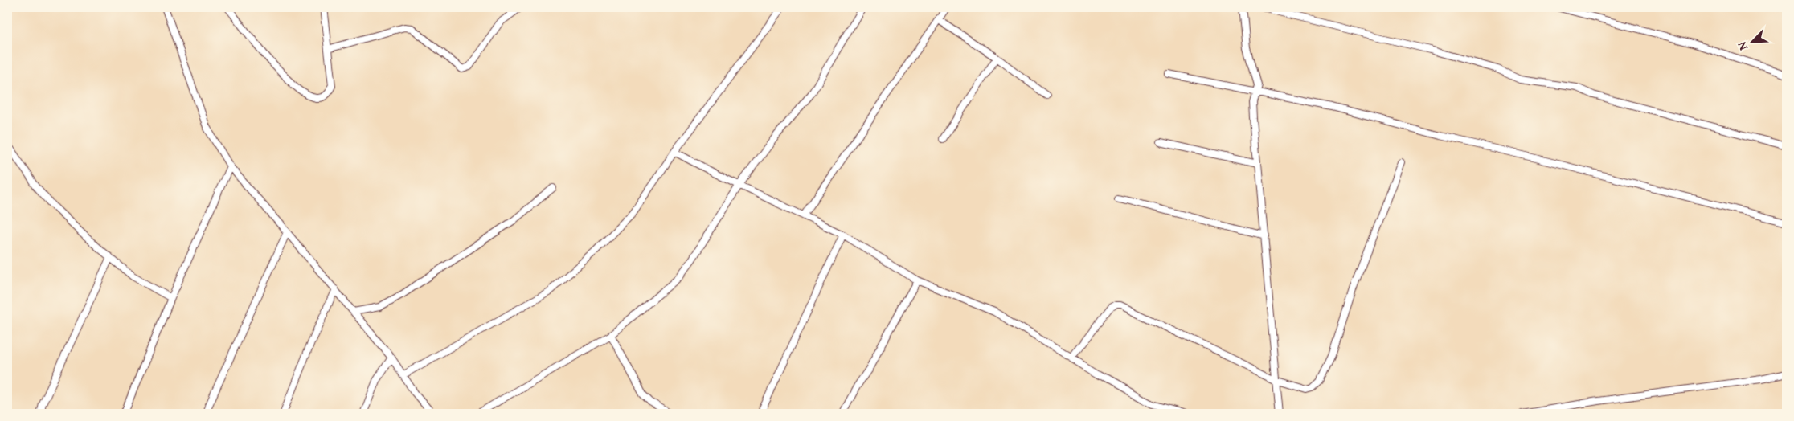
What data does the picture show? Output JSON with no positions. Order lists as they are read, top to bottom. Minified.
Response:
{"north":"bottom left"}
